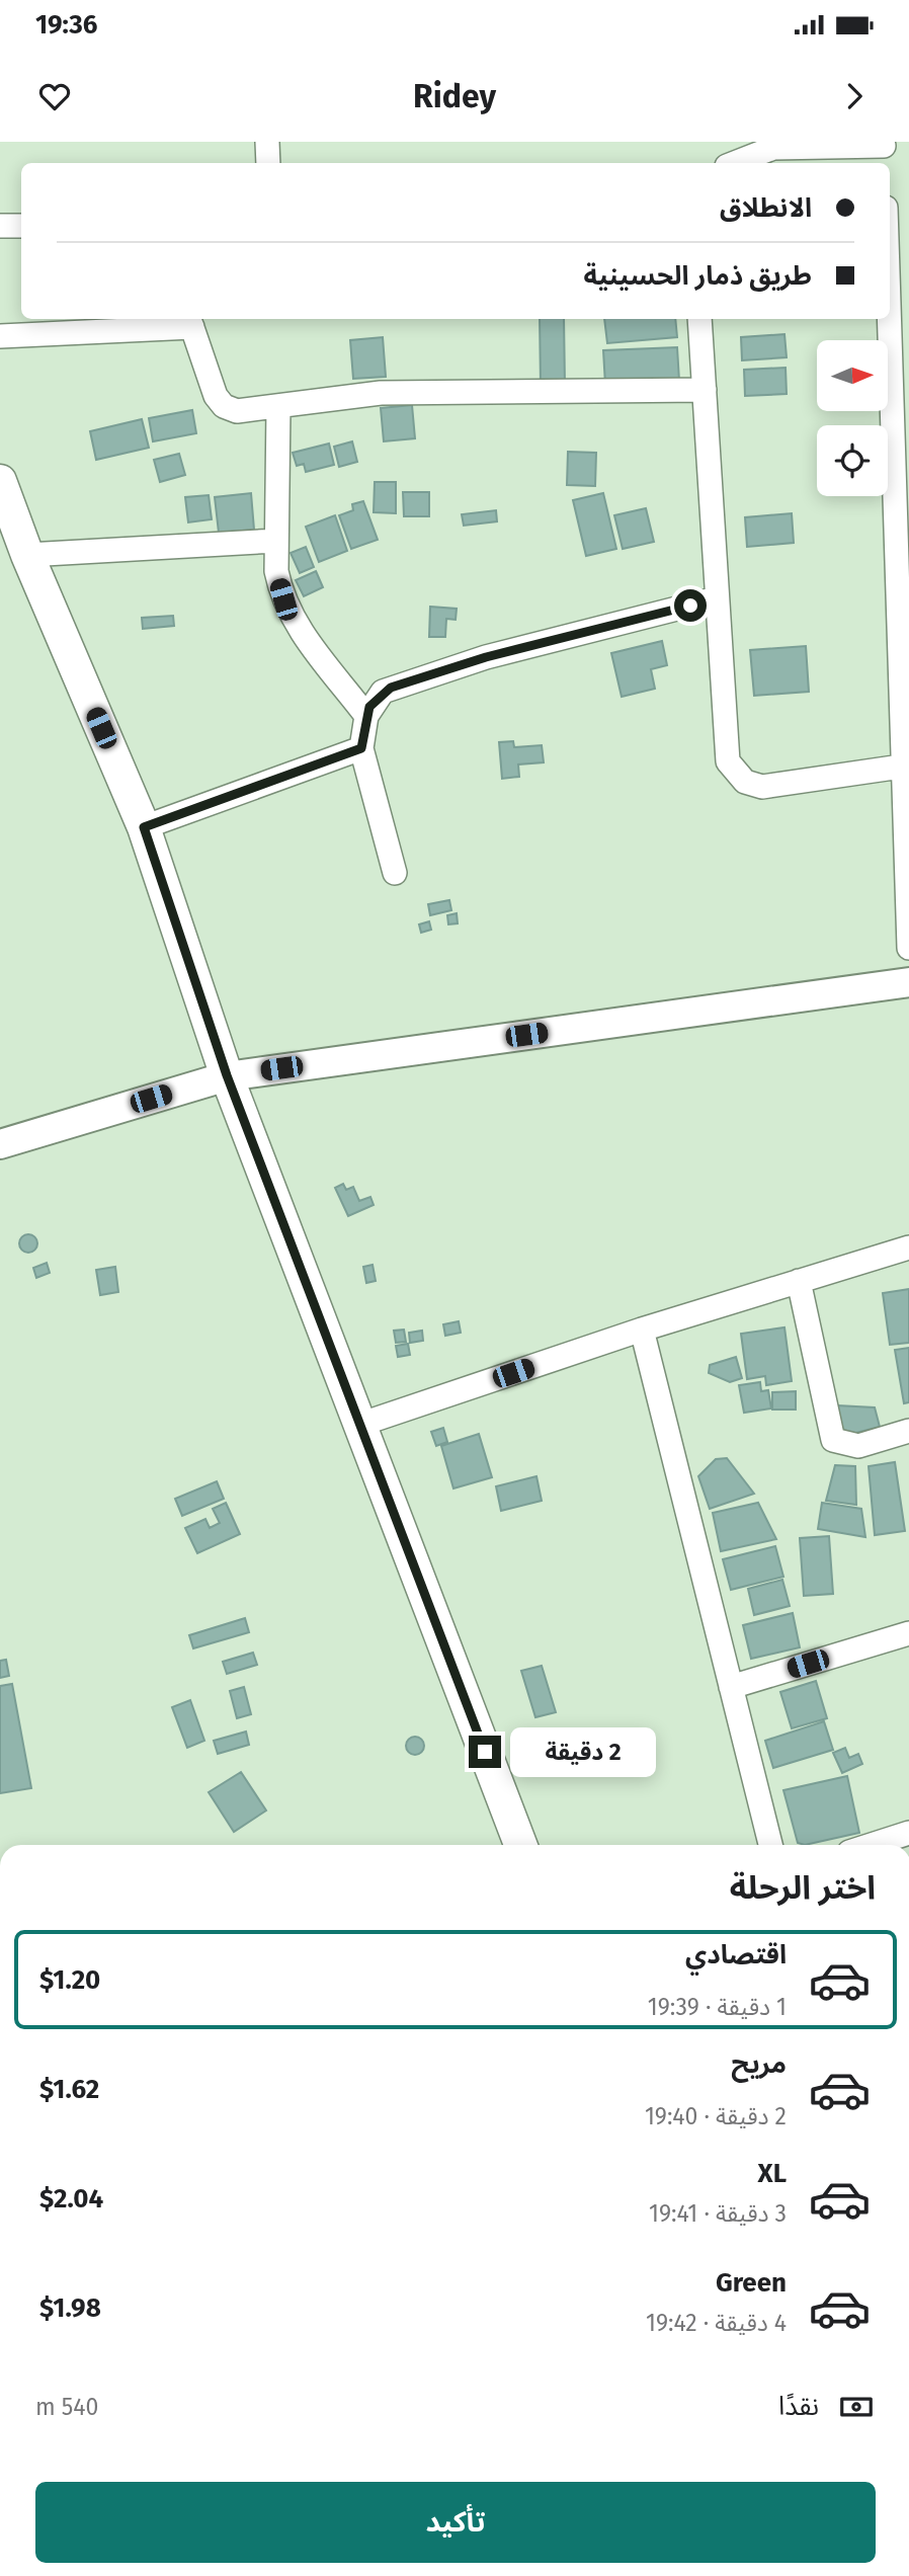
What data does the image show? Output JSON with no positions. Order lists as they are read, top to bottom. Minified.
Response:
{"north":"right","page":{"status":"19:36","header":"Ridey","banner":["الانطلاق","طريق ذمار الحسينية"],"bubble":"2 دقيقة","heading":"اختر الرحلة","list":[{"name":"اقتصادي","note":"1 دقيقة · 19:39","value":"$1.20"},{"name":"مريح","note":"2 دقيقة · 19:40","value":"$1.62"},{"name":"XL","note":"3 دقيقة · 19:41","value":"$2.04"},{"name":"Green","note":"4 دقيقة · 19:42","value":"$1.98"}],"pay":["نقدًا","540 m"],"buttons":"تأكيد"}}
